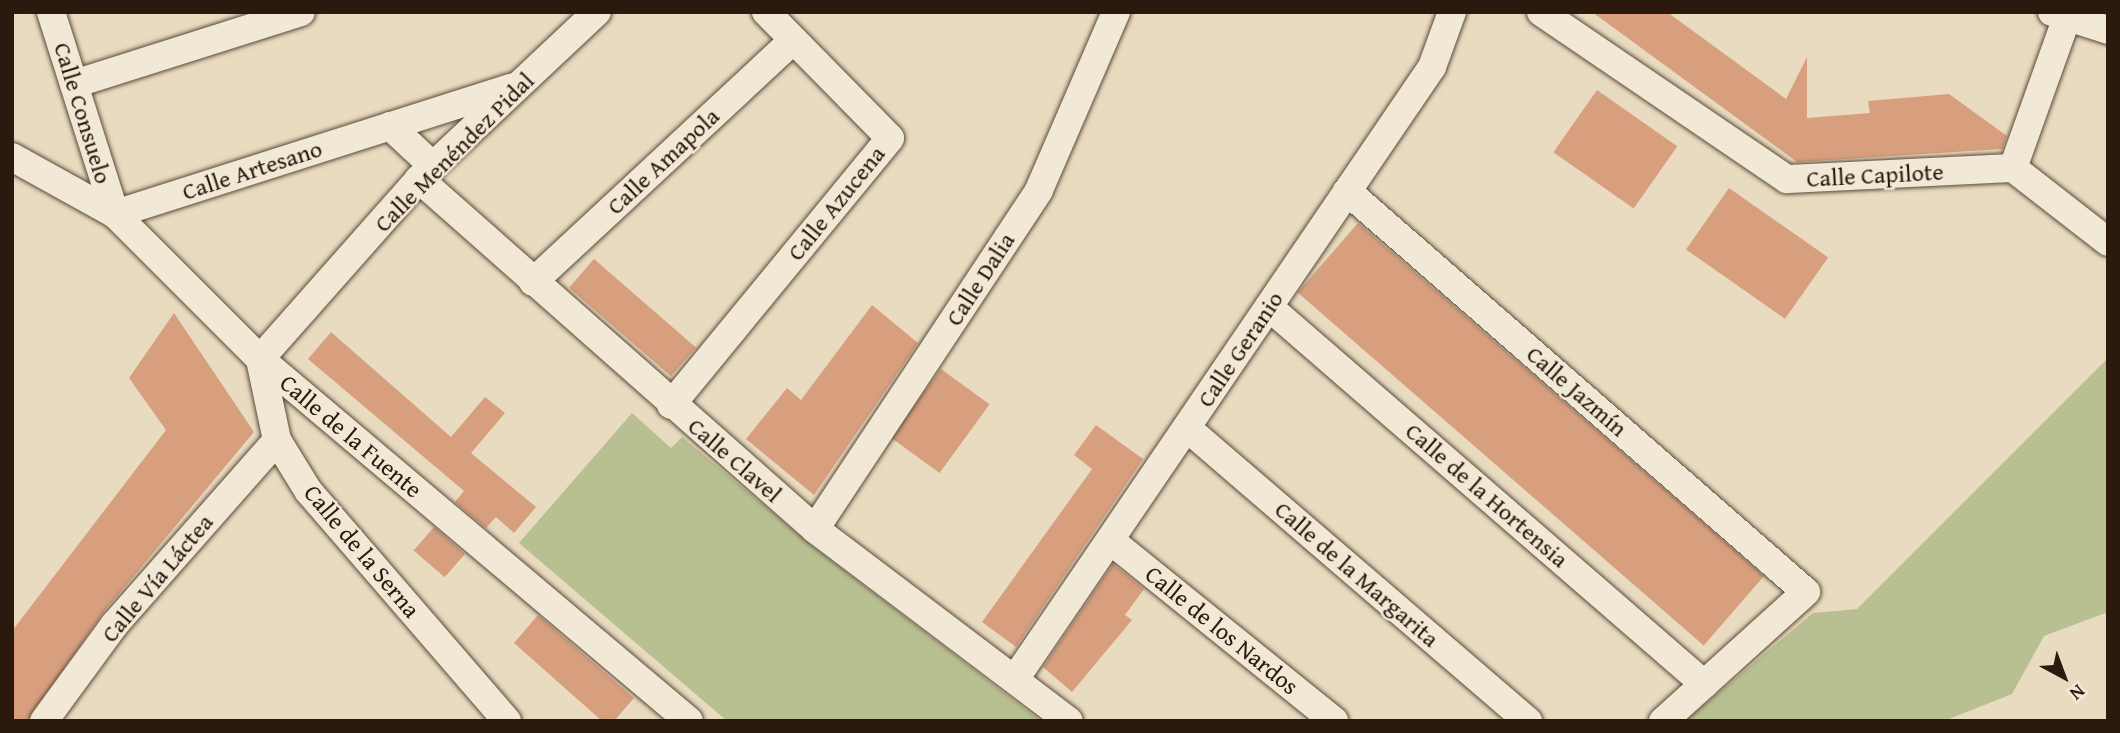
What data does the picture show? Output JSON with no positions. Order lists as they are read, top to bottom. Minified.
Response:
{"streets":{"street":["Calle Consuelo","Calle Menéndez Pidal","Calle Amapola","Calle Artesano","Calle Capilote","Calle Azucena","Calle Dalia","Calle Geranio","Calle Jazmín","Calle de la Fuente","Calle Clavel","Calle de la Hortensia","Calle de la Serna","Calle de la Margarita","Calle Vía Láctea","Calle de los Nardos"]},"crossings":[["Calle Consuelo","Calle Artesano"],["Calle Consuelo","Calle de la Fuente"],["Calle Menéndez Pidal","Calle Artesano"],["Calle Menéndez Pidal","Calle de la Fuente"],["Calle Menéndez Pidal","Calle Clavel"],["Calle Menéndez Pidal","Calle de la Serna"],["Calle Amapola","Calle Azucena"],["Calle Amapola","Calle Clavel"],["Calle Artesano","Calle de la Fuente"],["Calle Azucena","Calle Clavel"],["Calle Dalia","Calle Clavel"],["Calle Geranio","Calle Jazmín"],["Calle Geranio","Calle Clavel"],["Calle Geranio","Calle de la Hortensia"],["Calle Geranio","Calle de la Margarita"],["Calle Geranio","Calle de los Nardos"],["Calle Jazmín","Calle de la Hortensia"],["Calle de la Fuente","Calle de la Serna"],["Calle de la Serna","Calle Vía Láctea"]],"north":"bottom right"}
